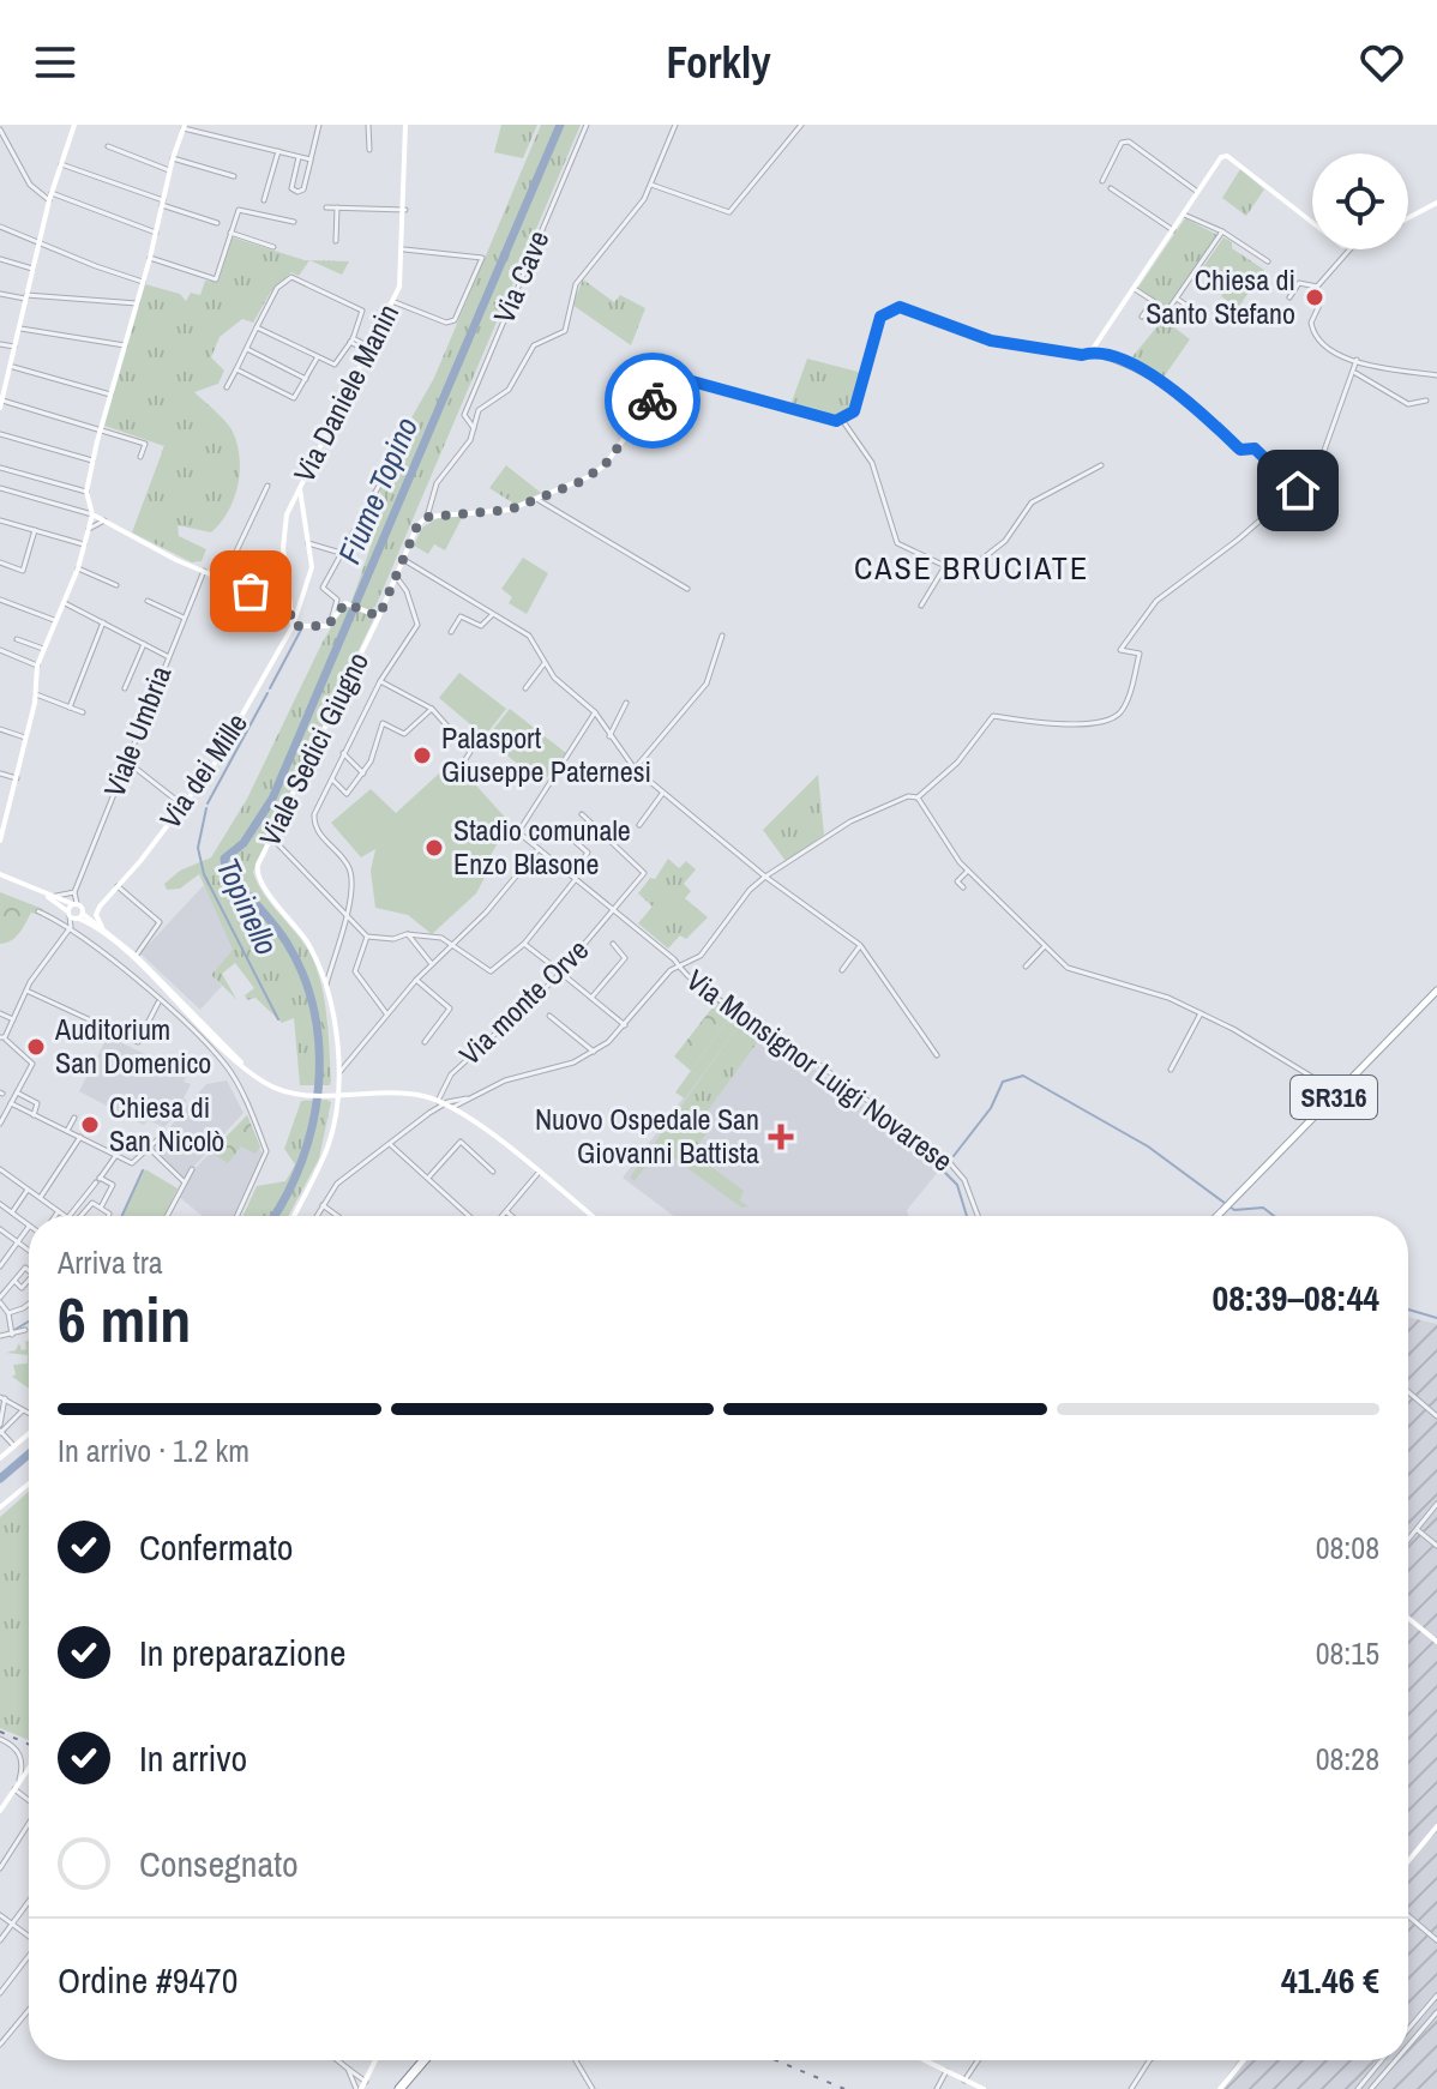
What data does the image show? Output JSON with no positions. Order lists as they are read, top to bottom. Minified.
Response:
{"streets":{"main road":["SR316"],"street":["Via Cave","Via Daniele Manin","Viale Umbria","Viale Sedici Giugno","Via dei Mille","Via monte Orve","Via Monsignor Luigi Novarese"]},"crossings":[["Via Daniele Manin","Via dei Mille"],["Via monte Orve","Via Monsignor Luigi Novarese"]],"districts":["CASE BRUCIATE"],"water":["Fiume Topino","Topinello"],"places":{"other":["Chiesa di Santo Stefano","Palasport Giuseppe Paternesi","Stadio comunale Enzo Blasone","Auditorium San Domenico","Chiesa di San Nicolò"],"health":["Nuovo Ospedale San Giovanni Battista"]},"page":{"header":"Forkly","heading":["6 min","Arriva tra","08:39–08:44"],"panel":["Ordine #9470","41.46 €"],"bar":"In arrivo · 1.2 km","list":[["Confermato","08:08"],["In preparazione","08:15"],["In arrivo","08:28"],"Consegnato"]}}
